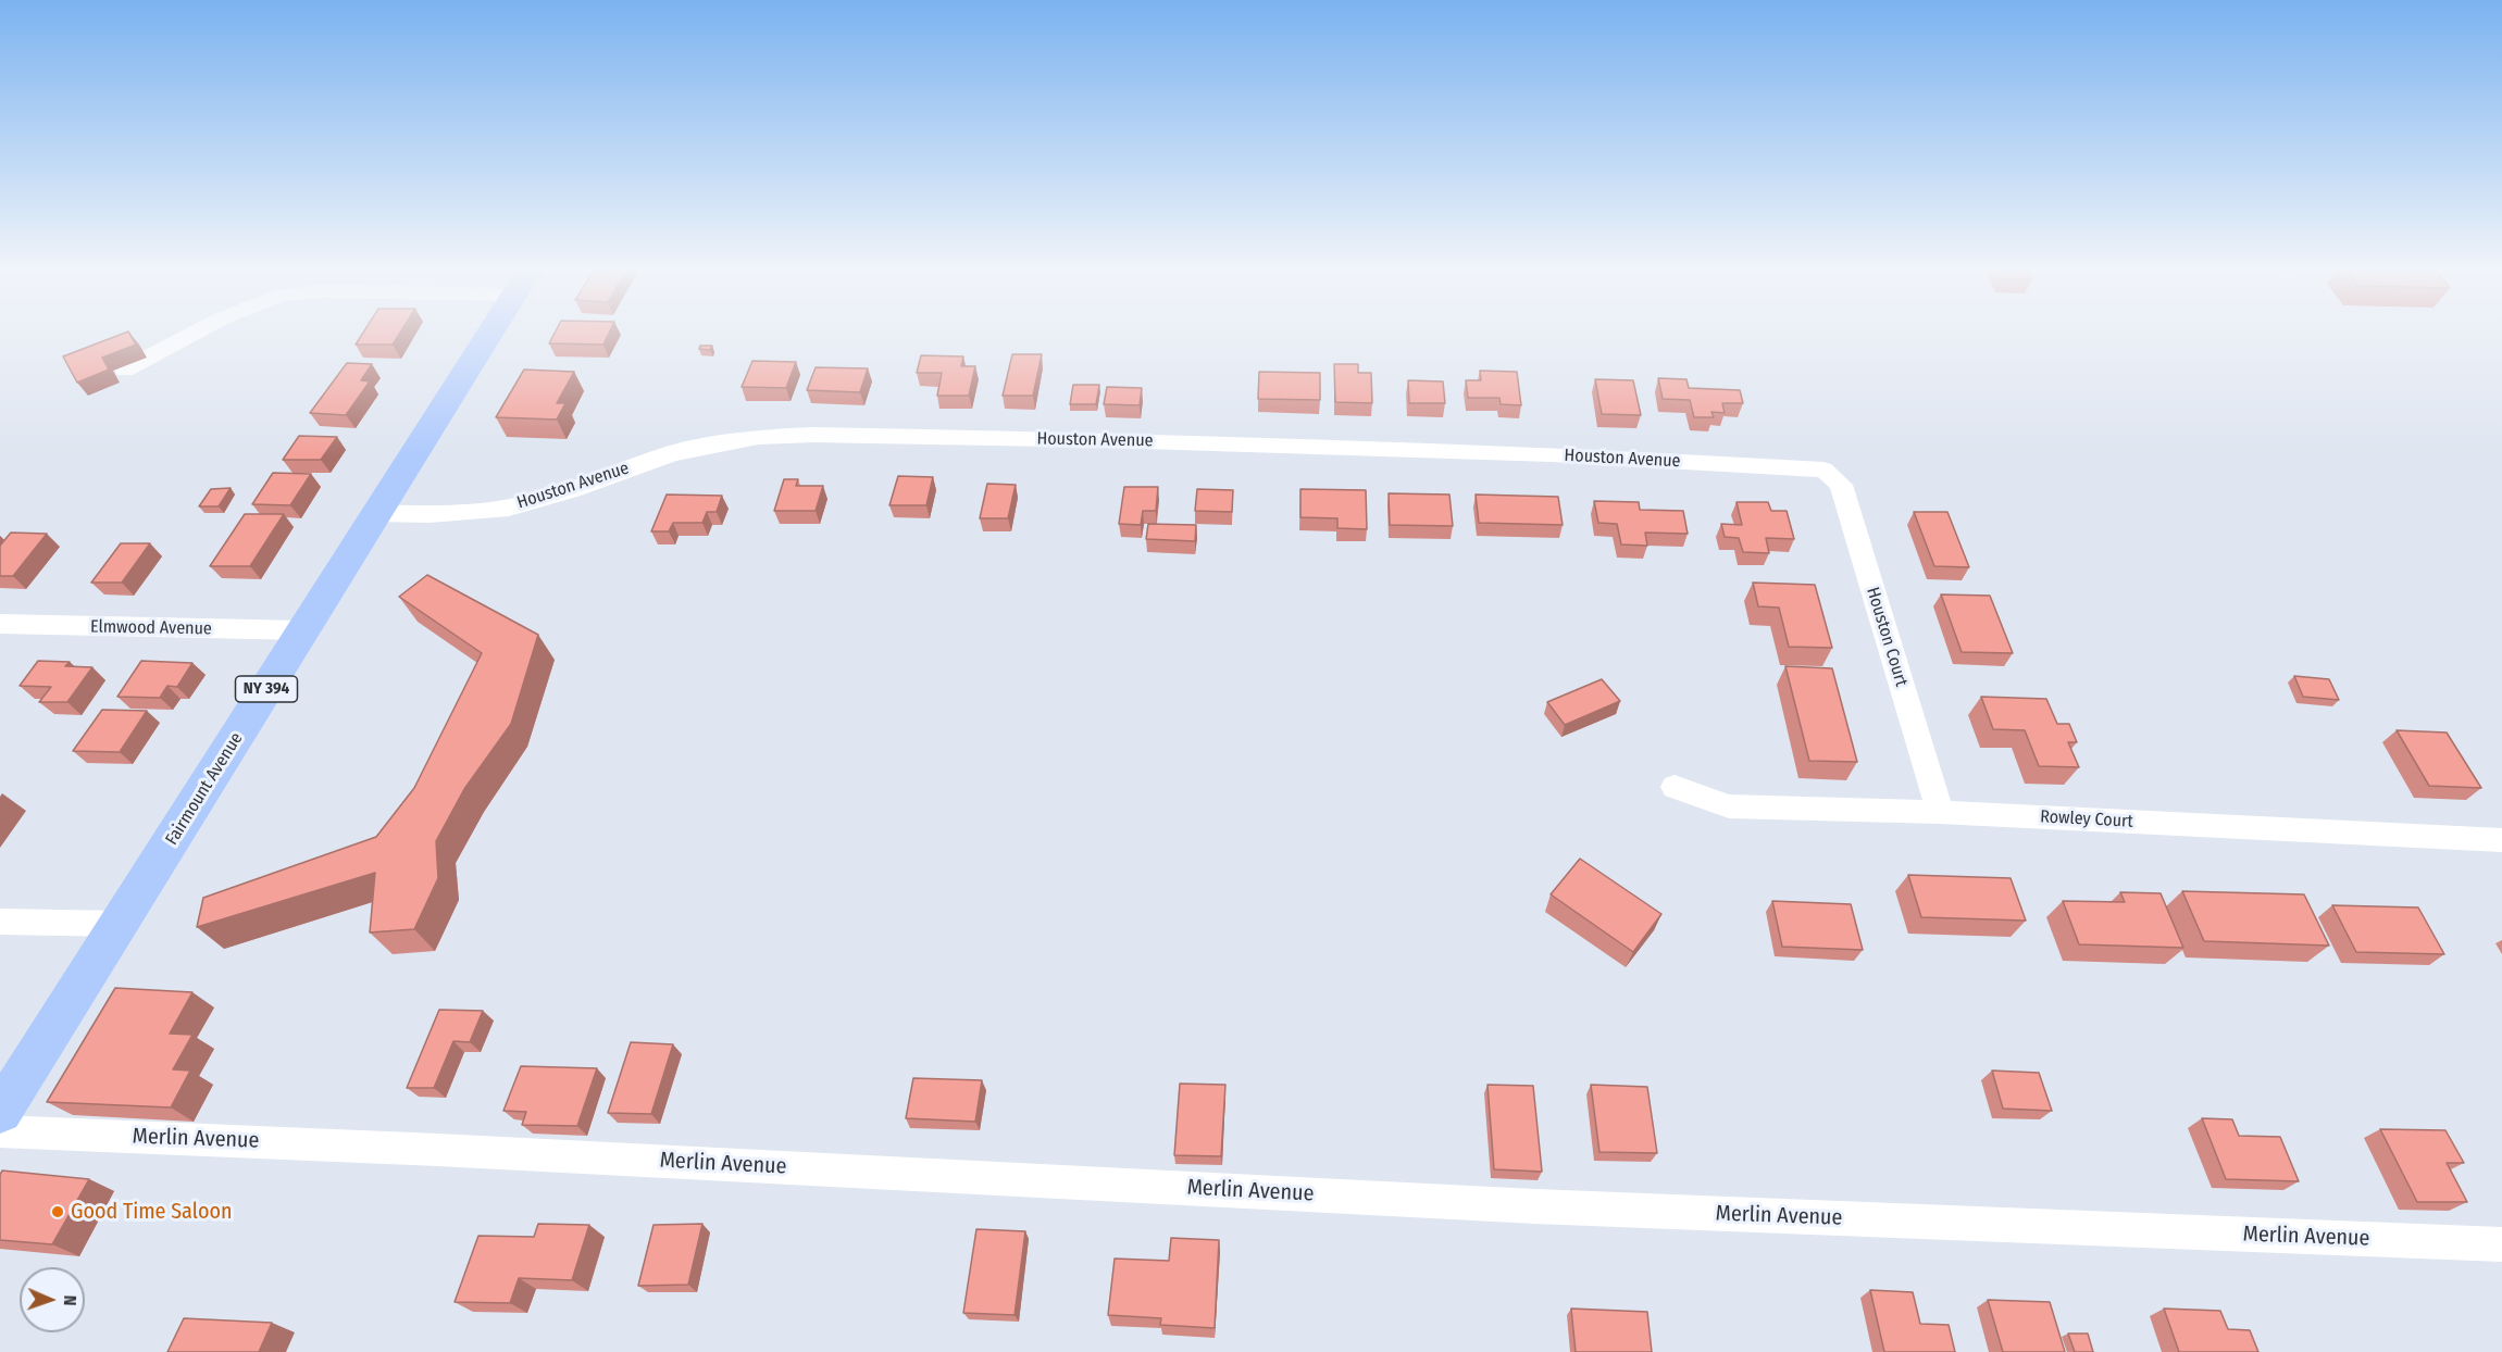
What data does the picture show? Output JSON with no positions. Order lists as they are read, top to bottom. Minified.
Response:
{"streets":{"main road":["NY 394","Fairmount Avenue"],"street":["Houston Avenue","Elmwood Avenue","Houston Court","Rowley Court","Merlin Avenue"]},"crossings":[["Houston Avenue","Houston Court"],["Houston Avenue","Fairmount Avenue"],["Elmwood Avenue","Fairmount Avenue"],["Houston Court","Rowley Court"]],"places":["Good Time Saloon"],"north":"right"}
